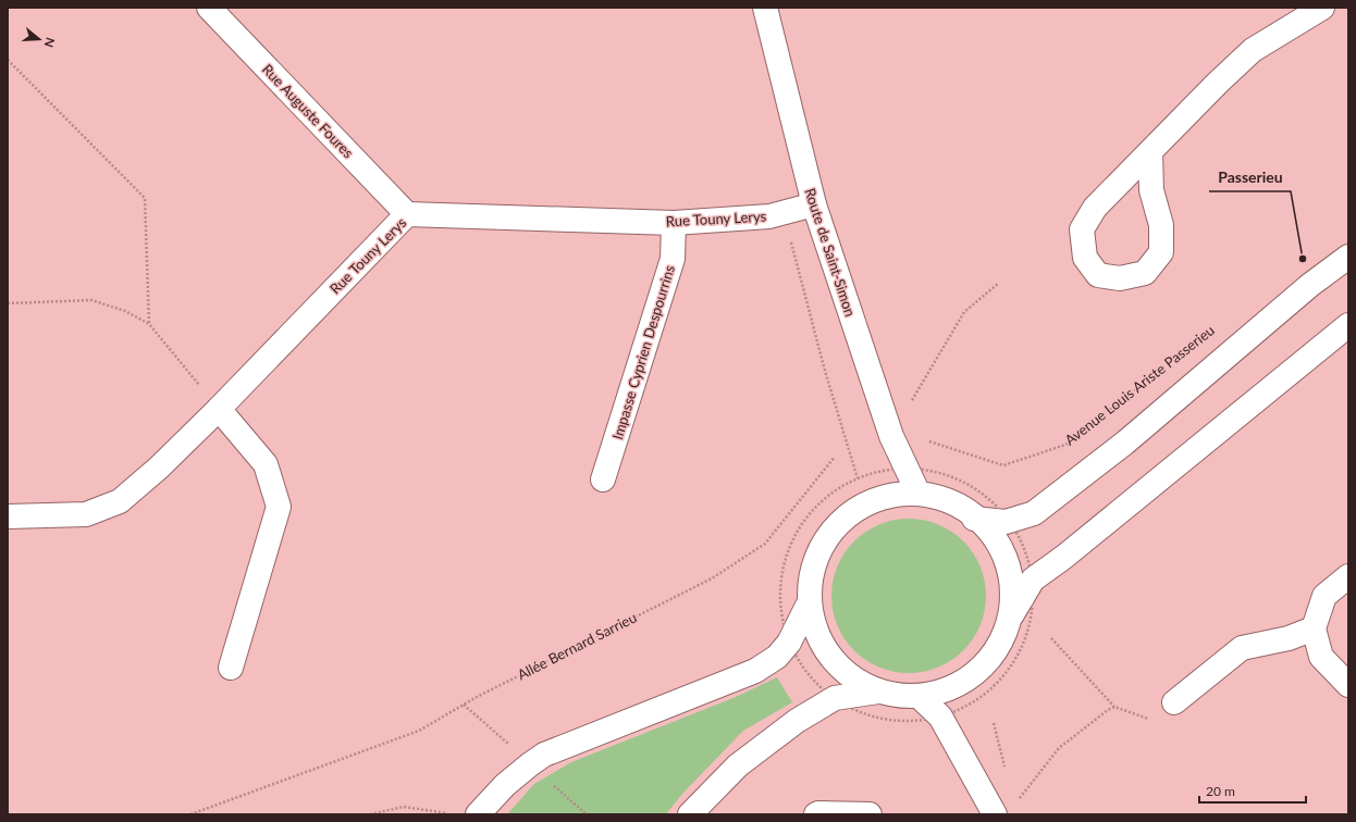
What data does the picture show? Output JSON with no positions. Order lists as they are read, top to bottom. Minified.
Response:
{"streets":{"street":["Rue Auguste Foures","Rue Touny Lerys","Route de Saint-Simon","Impasse Cyprien Despourrins"],"path":["Avenue Louis Ariste Passerieu","Allée Bernard Sarrieu"]},"crossings":[["Rue Auguste Foures","Rue Touny Lerys"],["Rue Touny Lerys","Route de Saint-Simon"],["Rue Touny Lerys","Impasse Cyprien Despourrins"]],"places":["Passerieu"],"scale_bar":"20 m","north":"right"}
